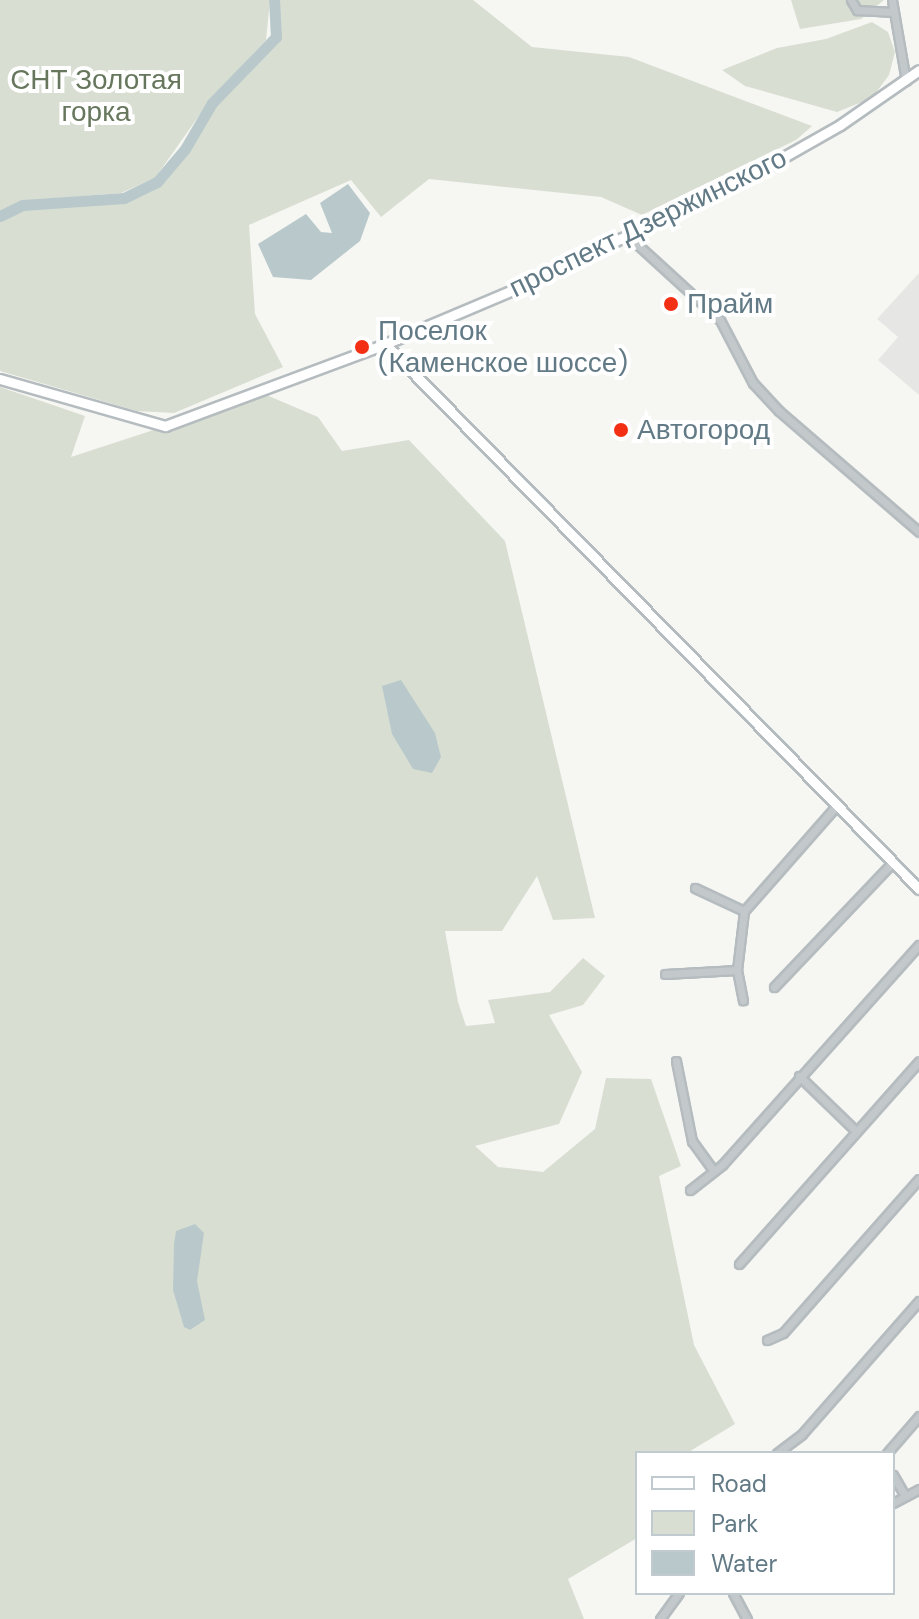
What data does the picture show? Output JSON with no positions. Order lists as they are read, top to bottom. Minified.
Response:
{"streets":{"street":["проспект Дзержинского"]},"parks":["СНТ Золотая горка"],"places":["Прайм","Поселок (Каменское шоссе)","Автогород"],"legend":["Road","Park","Water"]}
